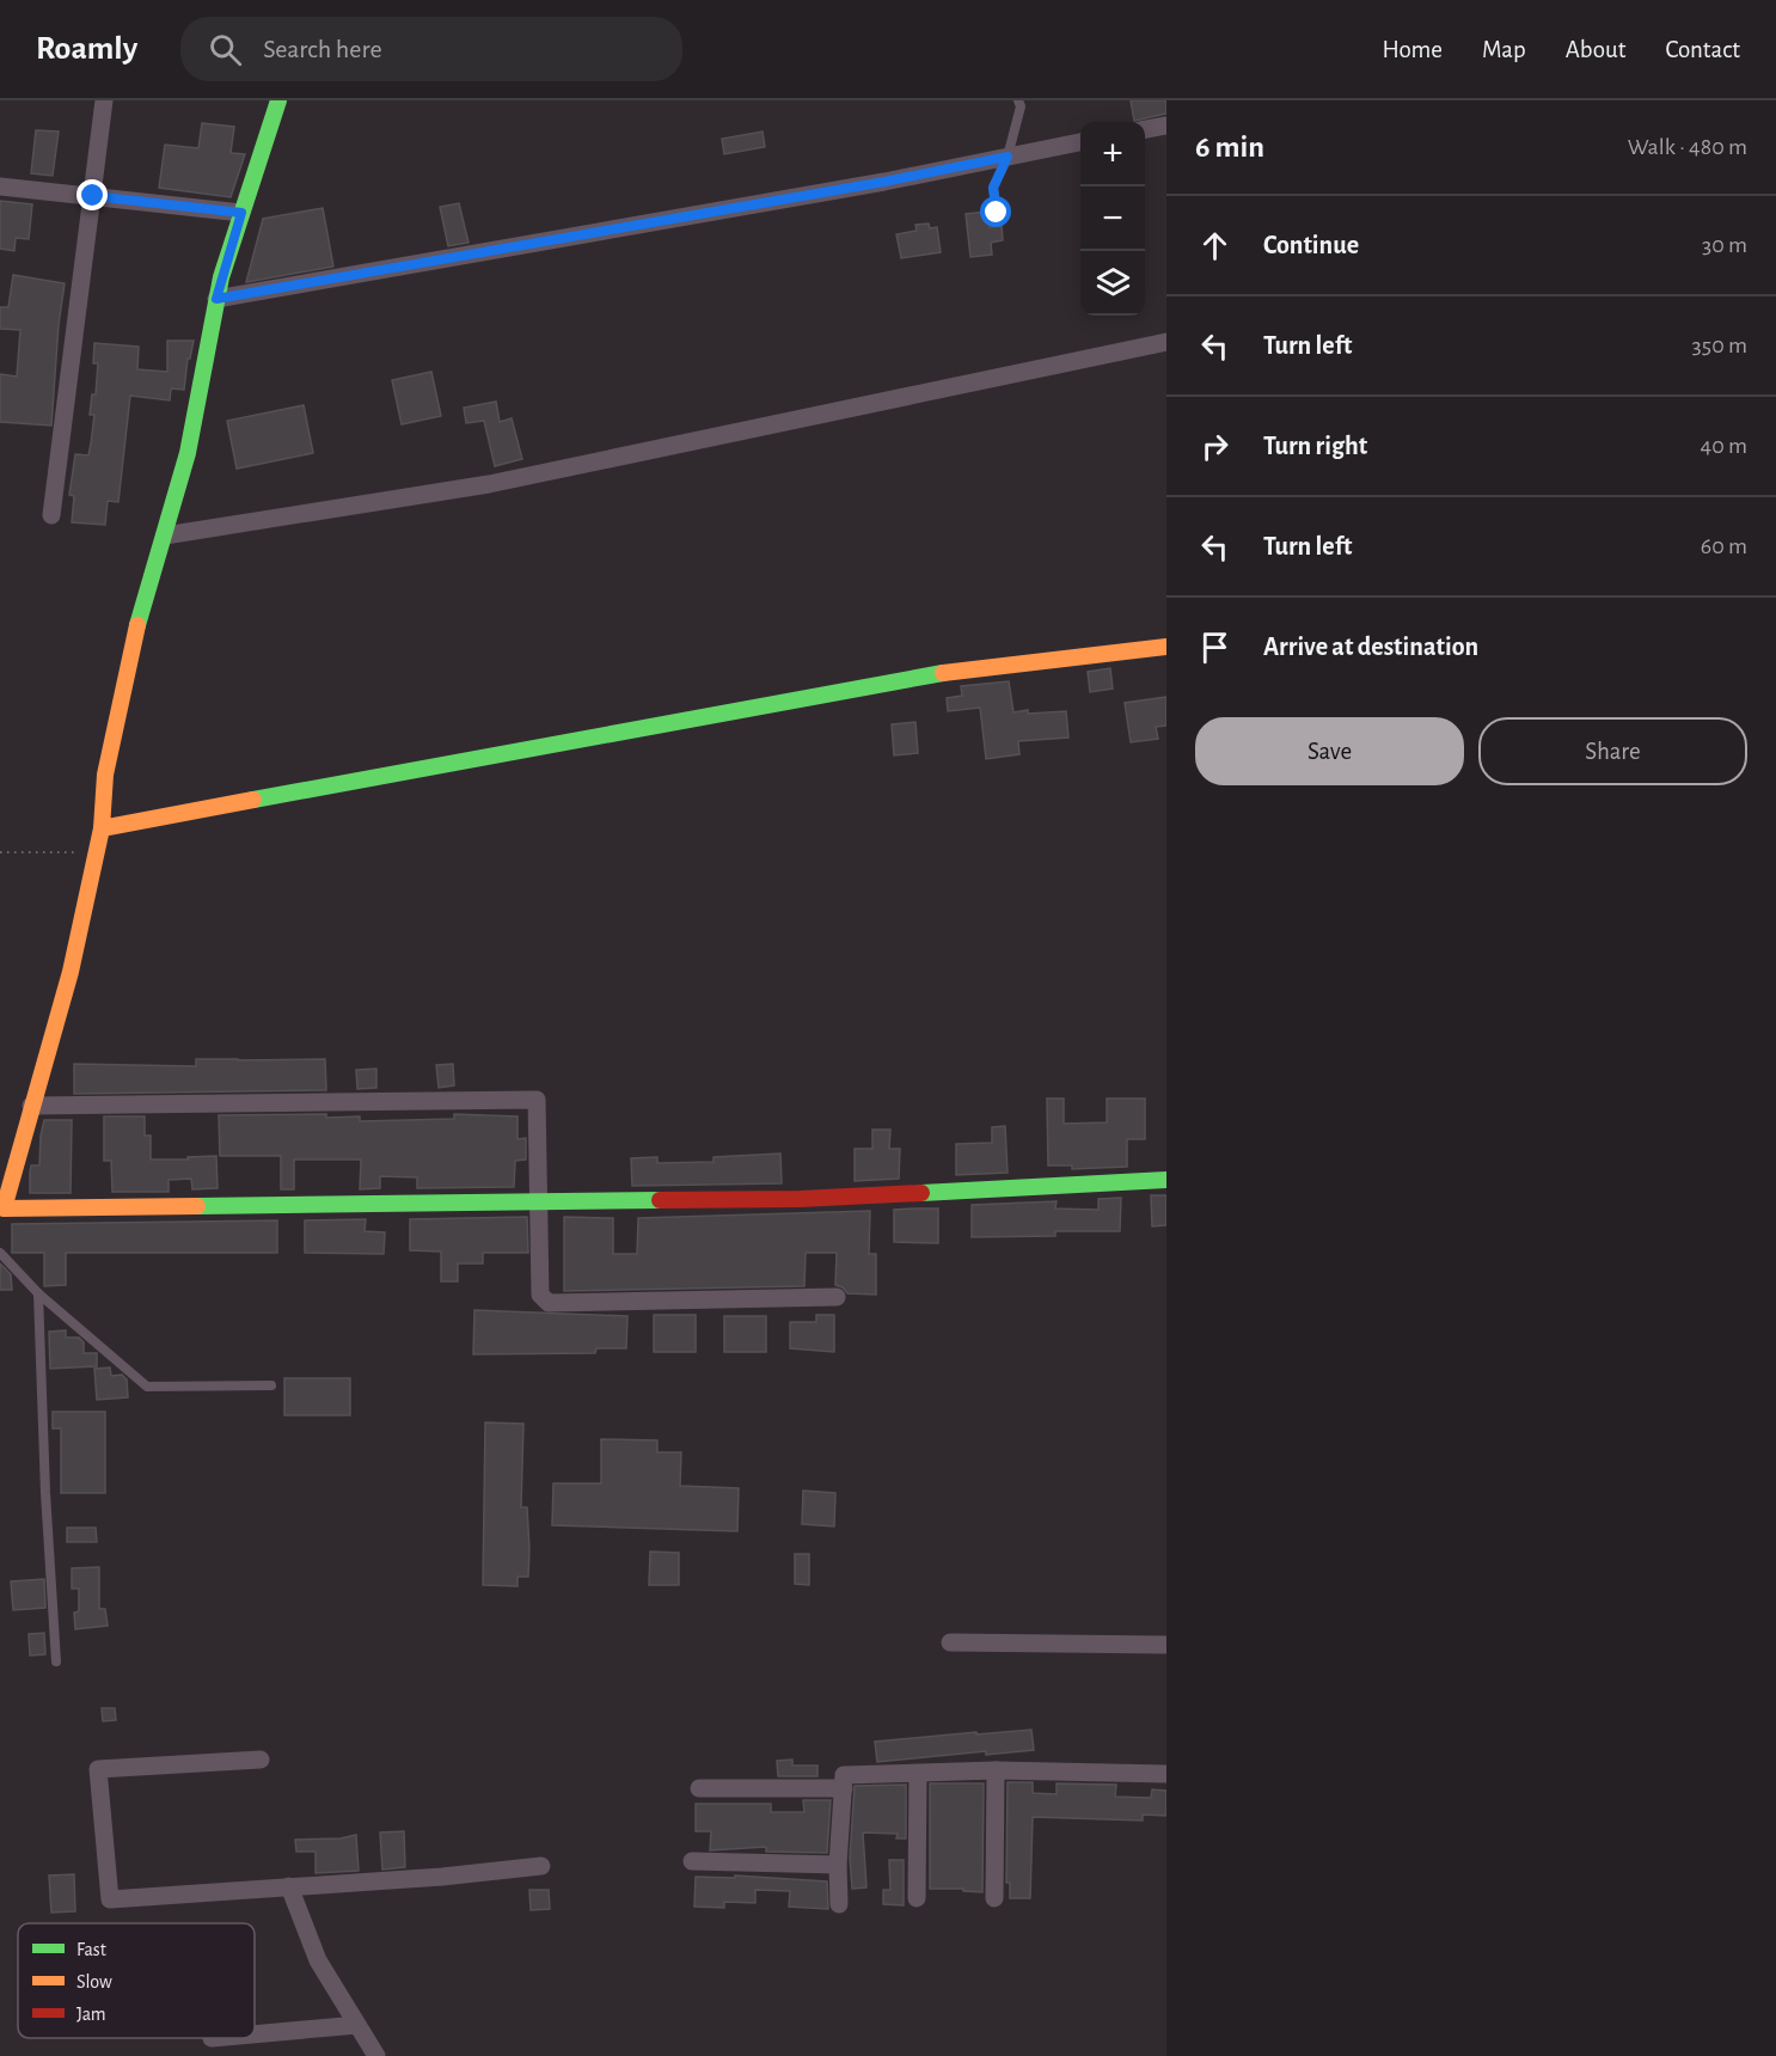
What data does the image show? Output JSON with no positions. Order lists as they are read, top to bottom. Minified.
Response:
{"legend":["Fast","Slow","Jam"],"page":{"header":"Roamly","search":"Search here","nav":["Home","Map","About","Contact"],"heading":["6 min","Walk · 480 m"],"map_buttons":["+","−"],"list":[["Continue","30 m"],["Turn left","350 m"],["Turn right","40 m"],["Turn left","60 m"],"Arrive at destination"],"buttons":["Save","Share"]}}
